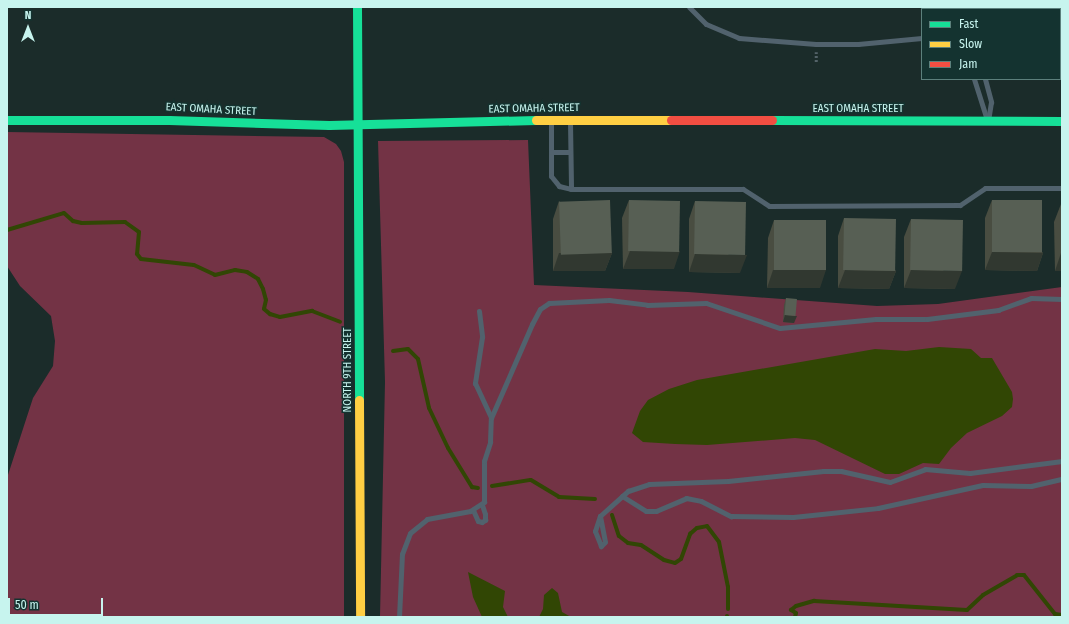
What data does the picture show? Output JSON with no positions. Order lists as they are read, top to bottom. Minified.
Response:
{"streets":{"main road":["EAST OMAHA STREET","NORTH 9TH STREET"]},"crossings":[["EAST OMAHA STREET","NORTH 9TH STREET"]],"legend":["Fast","Slow","Jam"],"scale_bar":"50 m","north":"top"}
